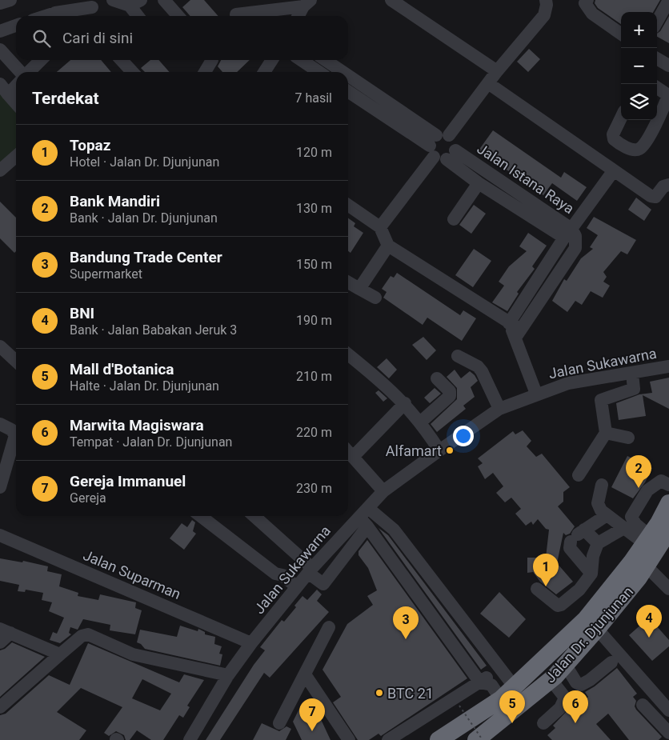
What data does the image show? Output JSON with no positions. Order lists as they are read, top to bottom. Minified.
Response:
{"streets":{"highway":["Jalan Dr. Djunjunan"],"street":["Jalan Istana Raya","Jalan Sukawarna","Jalan Suparman"]},"crossings":[["Jalan Sukawarna","Jalan Suparman"]],"places":["Alfamart","BTC 21"],"page":{"map_buttons":["+","−"],"search":"Cari di sini","heading":["Terdekat","7 hasil"],"list":[{"mark":"1","name":"Topaz","note":"Hotel · Jalan Dr. Djunjunan","value":"120 m"},{"mark":"2","name":"Bank Mandiri","note":"Bank · Jalan Dr. Djunjunan","value":"130 m"},{"mark":"3","name":"Bandung Trade Center","note":"Supermarket","value":"150 m"},{"mark":"4","name":"BNI","note":"Bank · Jalan Babakan Jeruk 3","value":"190 m"},{"mark":"5","name":"Mall d'Botanica","note":"Halte · Jalan Dr. Djunjunan","value":"210 m"},{"mark":"6","name":"Marwita Magiswara","note":"Tempat · Jalan Dr. Djunjunan","value":"220 m"},{"mark":"7","name":"Gereja Immanuel","note":"Gereja","value":"230 m"}],"pins":["2","1","4","3","5","6","7"]}}
